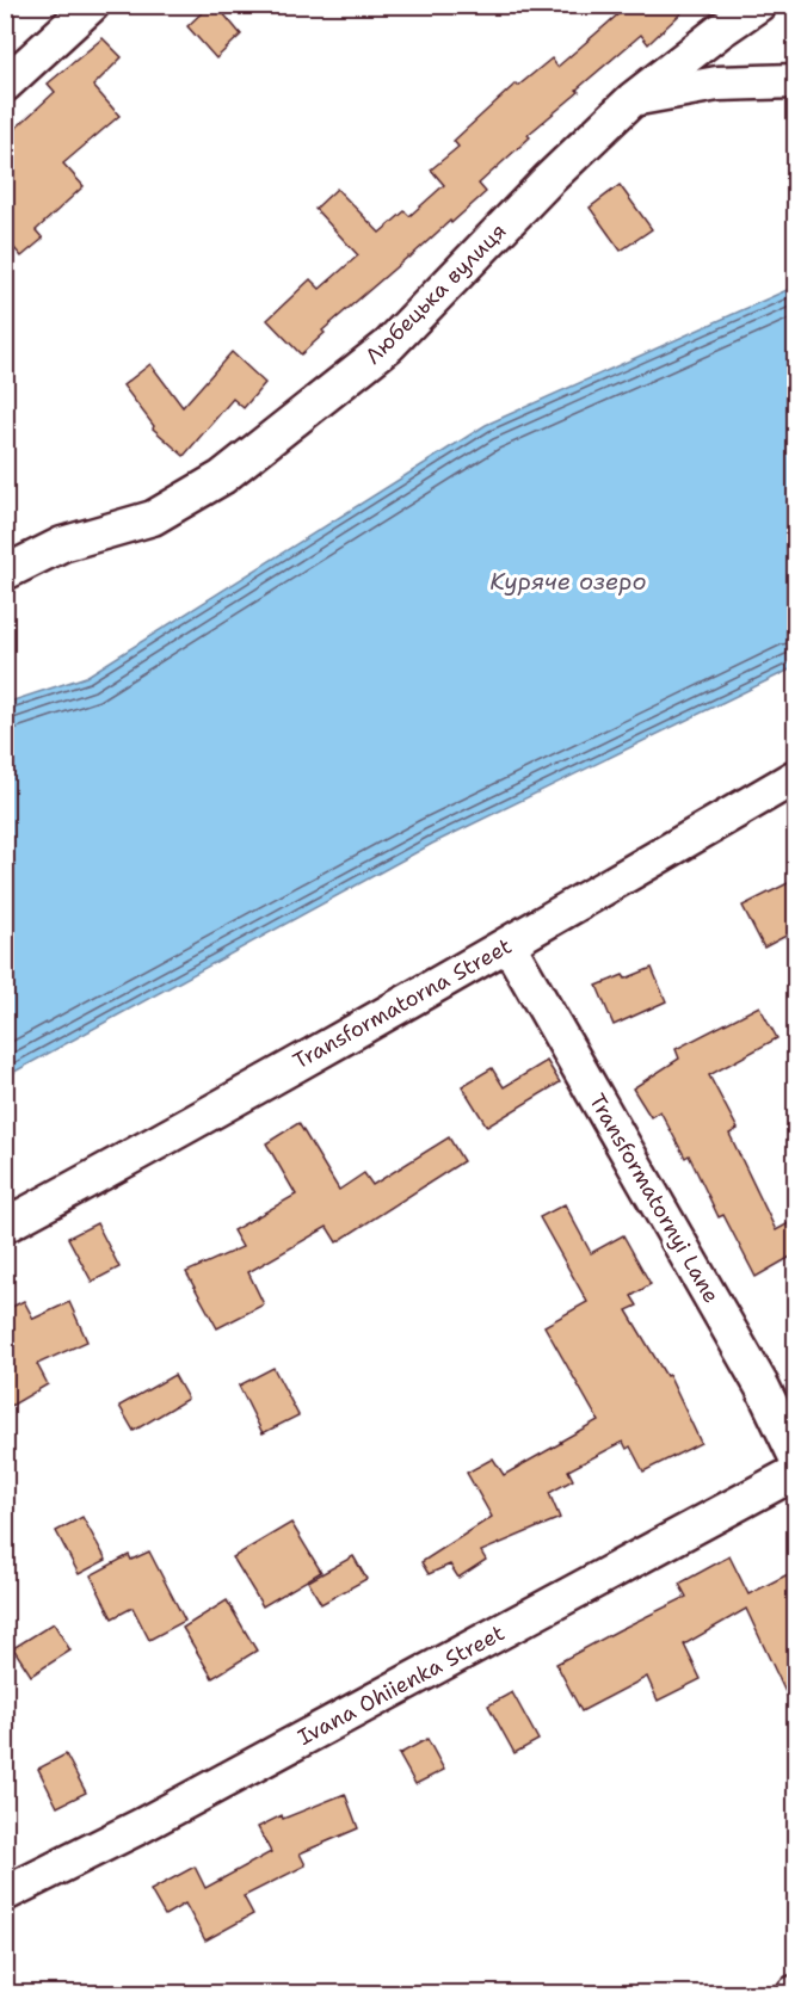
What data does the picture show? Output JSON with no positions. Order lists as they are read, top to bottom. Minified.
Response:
{"streets":{"street":["Любецька вулиця","Transformatorna Street","Transformatornyi Lane","Ivana Ohiienka Street"]},"crossings":[["Transformatorna Street","Transformatornyi Lane"]],"water":["Куряче озеро"]}
